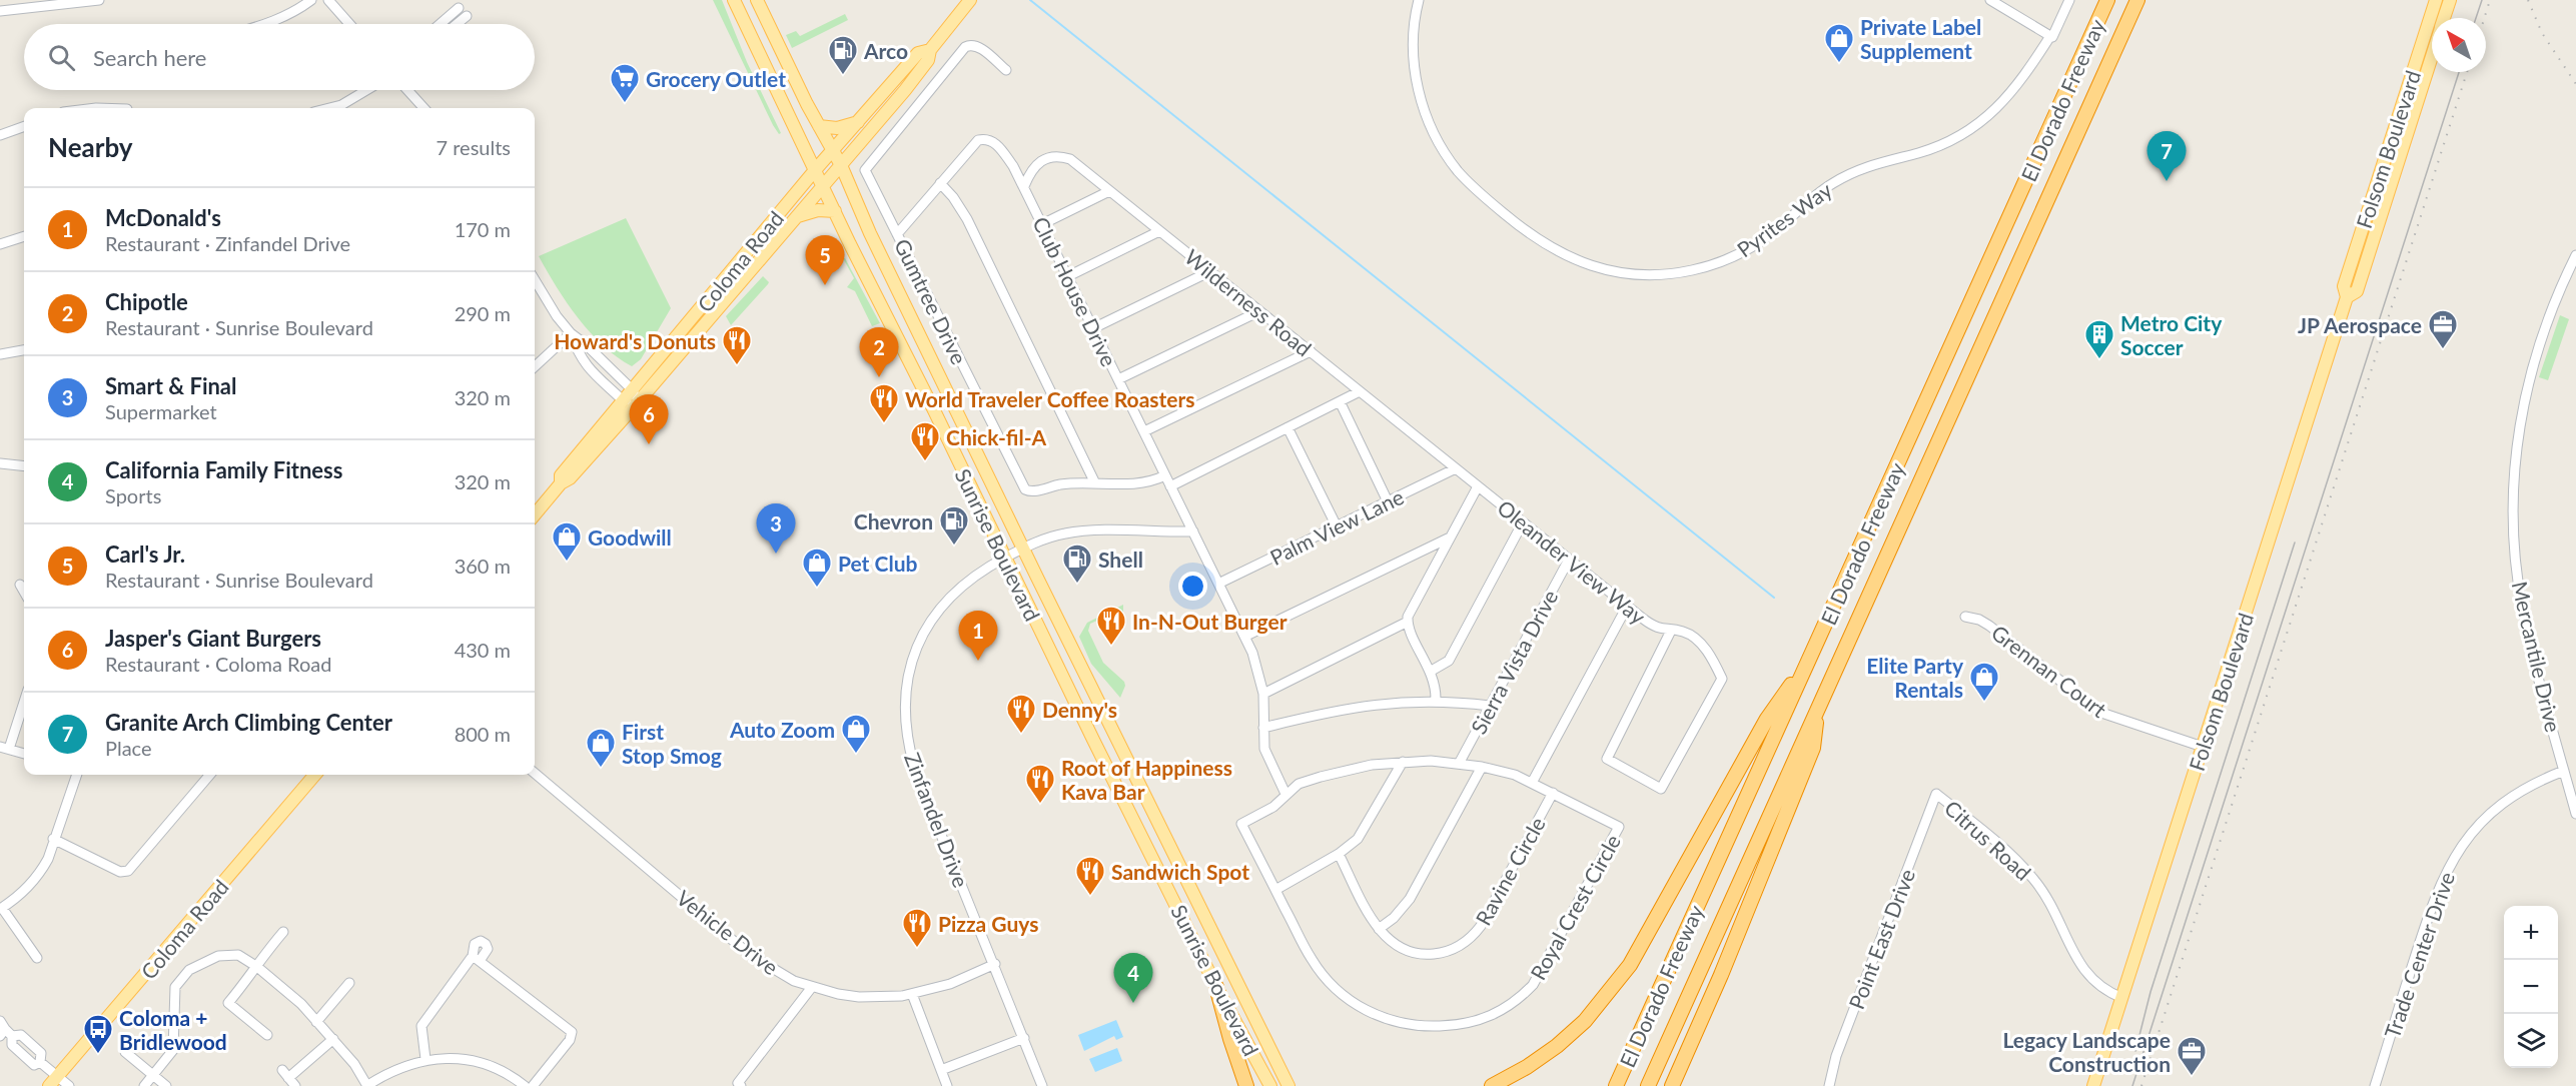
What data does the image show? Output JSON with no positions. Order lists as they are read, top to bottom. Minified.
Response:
{"streets":{"highway":["El Dorado Freeway"],"main road":["Folsom Boulevard","Coloma Road","Sunrise Boulevard"],"street":["Pyrites Way","Club House Drive","Gumtree Drive","Wilderness Road","Palm View Lane","Oleander View Way","Mercantile Drive","Sierra Vista Drive","Grennan Court","Zinfandel Drive","Citrus Road","Ravine Circle","Royal Crest Circle","Vehicle Drive","Point East Drive","Trade Center Drive"]},"crossings":[["Folsom Boulevard","Grennan Court"],["Folsom Boulevard","Citrus Road"],["Coloma Road","Sunrise Boulevard"],["Club House Drive","Gumtree Drive"],["Club House Drive","Wilderness Road"],["Club House Drive","Palm View Lane"],["Club House Drive","Zinfandel Drive"],["Club House Drive","Royal Crest Circle"],["Wilderness Road","Palm View Lane"],["Wilderness Road","Oleander View Way"],["Sunrise Boulevard","Zinfandel Drive"],["Oleander View Way","Sierra Vista Drive"],["Mercantile Drive","Trade Center Drive"],["Sierra Vista Drive","Royal Crest Circle"],["Zinfandel Drive","Vehicle Drive"],["Citrus Road","Point East Drive"],["Ravine Circle","Royal Crest Circle"]],"places":{"shop":["Private Label Supplement","Goodwill","Pet Club","Elite Party Rentals","Auto Zoom","First Stop Smog"],"fuel station":["Arco","Chevron","Shell"],"supermarket":["Grocery Outlet"],"office":["JP Aerospace","Legacy Landscape Construction"],"building":["Metro City Soccer"],"restaurant":["Howard's Donuts","World Traveler Coffee Roasters","Chick-fil-A","In-N-Out Burger","Denny's","Root of Happiness Kava Bar","Sandwich Spot","Pizza Guys"],"bus stop":["Coloma + Bridlewood"]},"north":"top left","page":{"search":"Search here","heading":["Nearby","7 results"],"pins":["7","5","2","6","3","1","4"],"list":[{"mark":"1","name":"McDonald's","note":"Restaurant · Zinfandel Drive","value":"170 m"},{"mark":"2","name":"Chipotle","note":"Restaurant · Sunrise Boulevard","value":"290 m"},{"mark":"3","name":"Smart & Final","note":"Supermarket","value":"320 m"},{"mark":"4","name":"California Family Fitness","note":"Sports","value":"320 m"},{"mark":"5","name":"Carl's Jr.","note":"Restaurant · Sunrise Boulevard","value":"360 m"},{"mark":"6","name":"Jasper's Giant Burgers","note":"Restaurant · Coloma Road","value":"430 m"},{"mark":"7","name":"Granite Arch Climbing Center","note":"Place","value":"800 m"}],"map_buttons":["+","−"]}}
